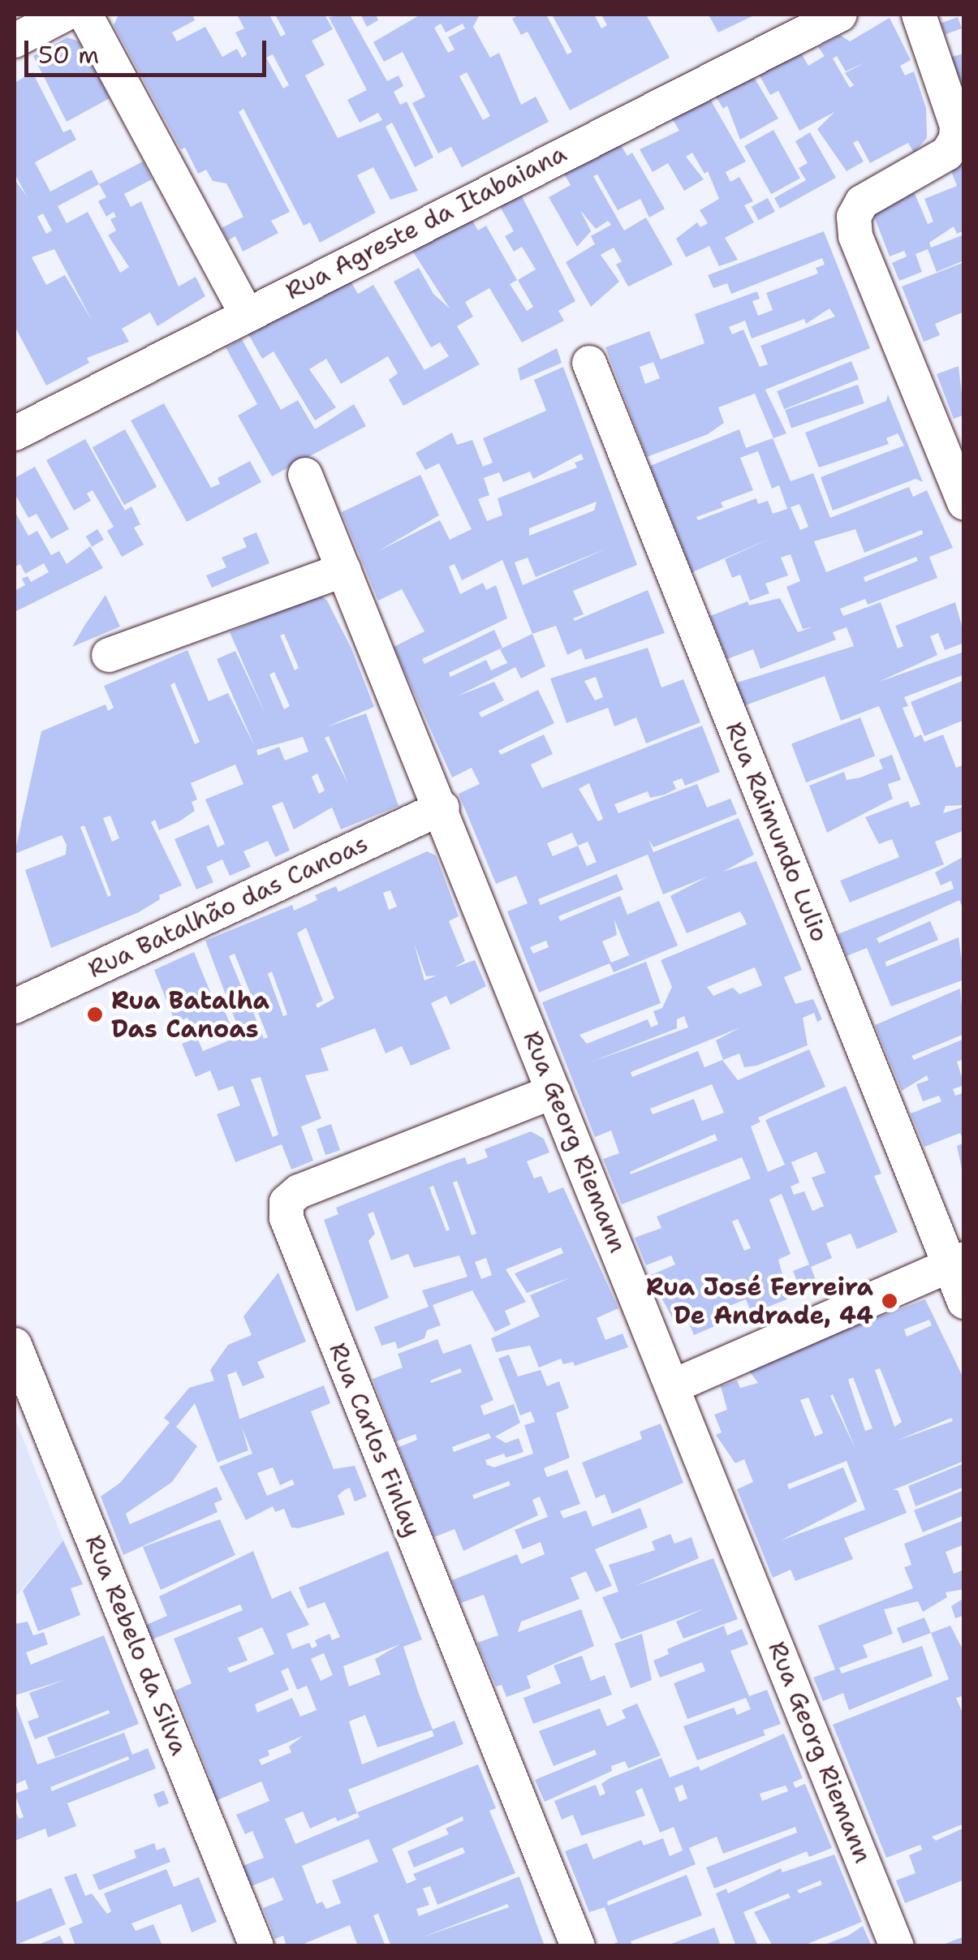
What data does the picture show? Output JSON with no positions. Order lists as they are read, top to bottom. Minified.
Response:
{"streets":{"street":["Rua Agreste da Itabaiana","Rua Raimundo Lulio","Rua Batalhão das Canoas","Rua Georg Riemann","Rua Carlos Finlay","Rua Rebelo da Silva"]},"crossings":[["Rua Batalhão das Canoas","Rua Georg Riemann"],["Rua Georg Riemann","Rua Carlos Finlay"]],"places":["Rua Batalha Das Canoas","Rua José Ferreira De Andrade, 44"],"scale_bar":"50 m"}
